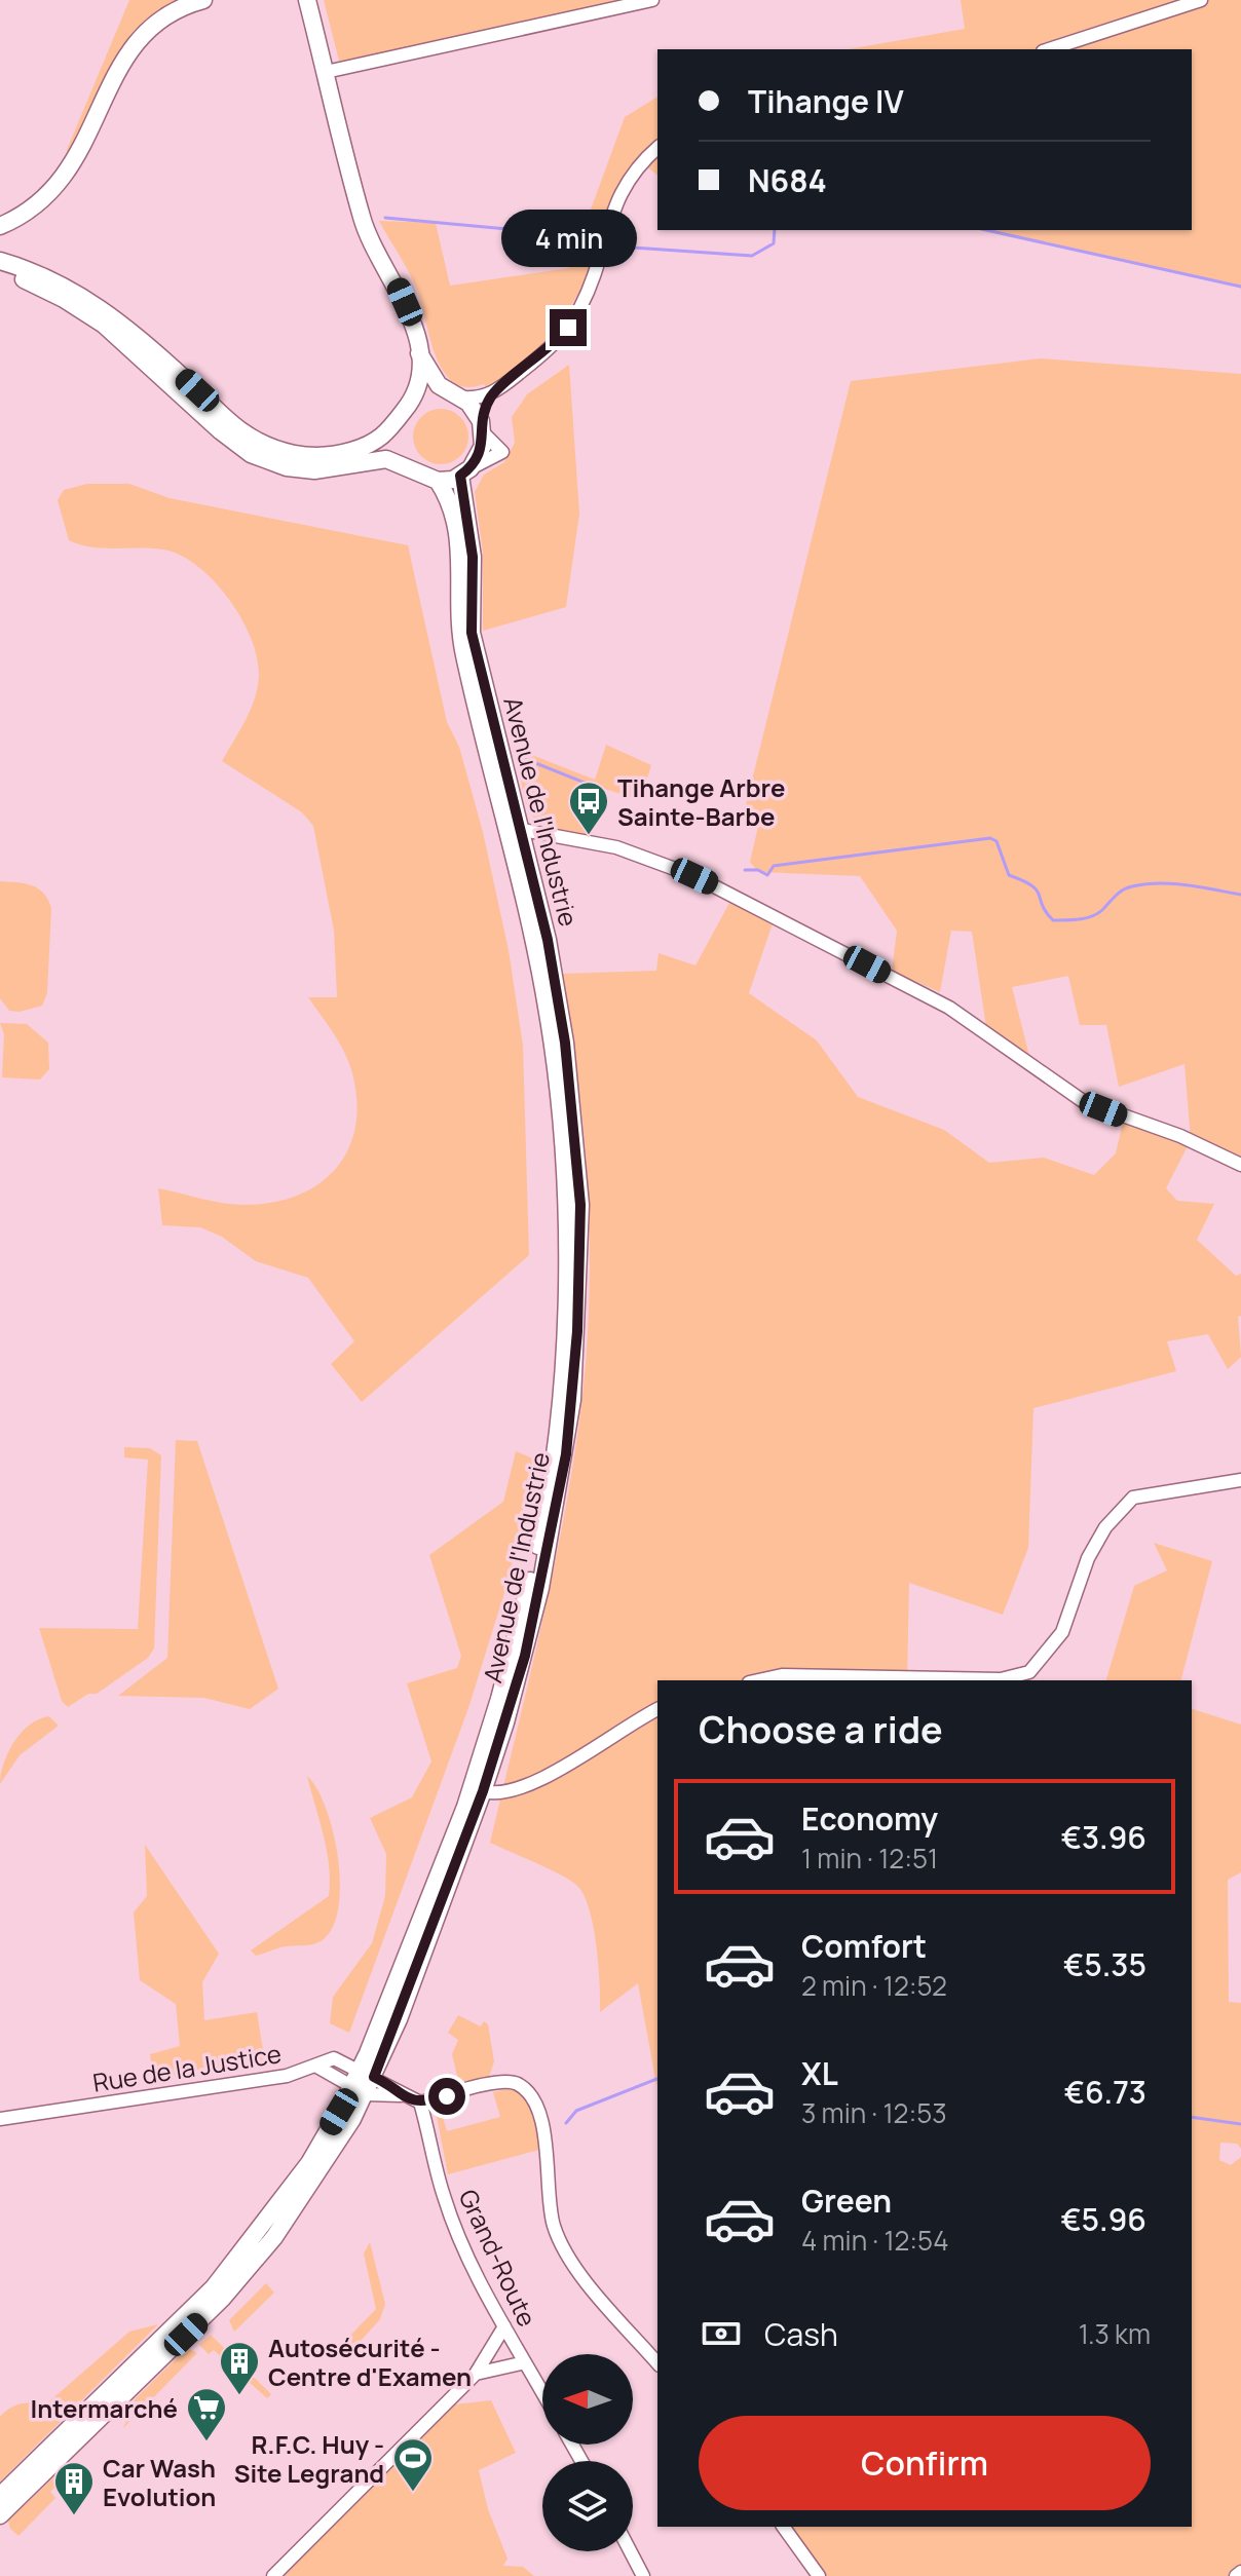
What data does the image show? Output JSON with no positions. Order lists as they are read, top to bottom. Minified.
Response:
{"streets":{"main road":["Avenue de l'Industrie"],"street":["Rue de la Justice","Grand-Route"]},"crossings":[["Avenue de l'Industrie","Rue de la Justice"]],"places":{"bus stop":["Tihange Arbre Sainte-Barbe"],"building":["Autosécurité - Centre d'Examen","Car Wash Evolution"],"supermarket":["Intermarché"],"sports":["R.F.C. Huy - Site Legrand"]},"north":"left","page":{"banner":["Tihange IV","N684"],"bubble":"4 min","heading":"Choose a ride","list":[{"name":"Economy","note":"1 min · 12:51","value":"€3.96"},{"name":"Comfort","note":"2 min · 12:52","value":"€5.35"},{"name":"XL","note":"3 min · 12:53","value":"€6.73"},{"name":"Green","note":"4 min · 12:54","value":"€5.96"}],"pay":["Cash","1.3 km"],"buttons":"Confirm"}}
